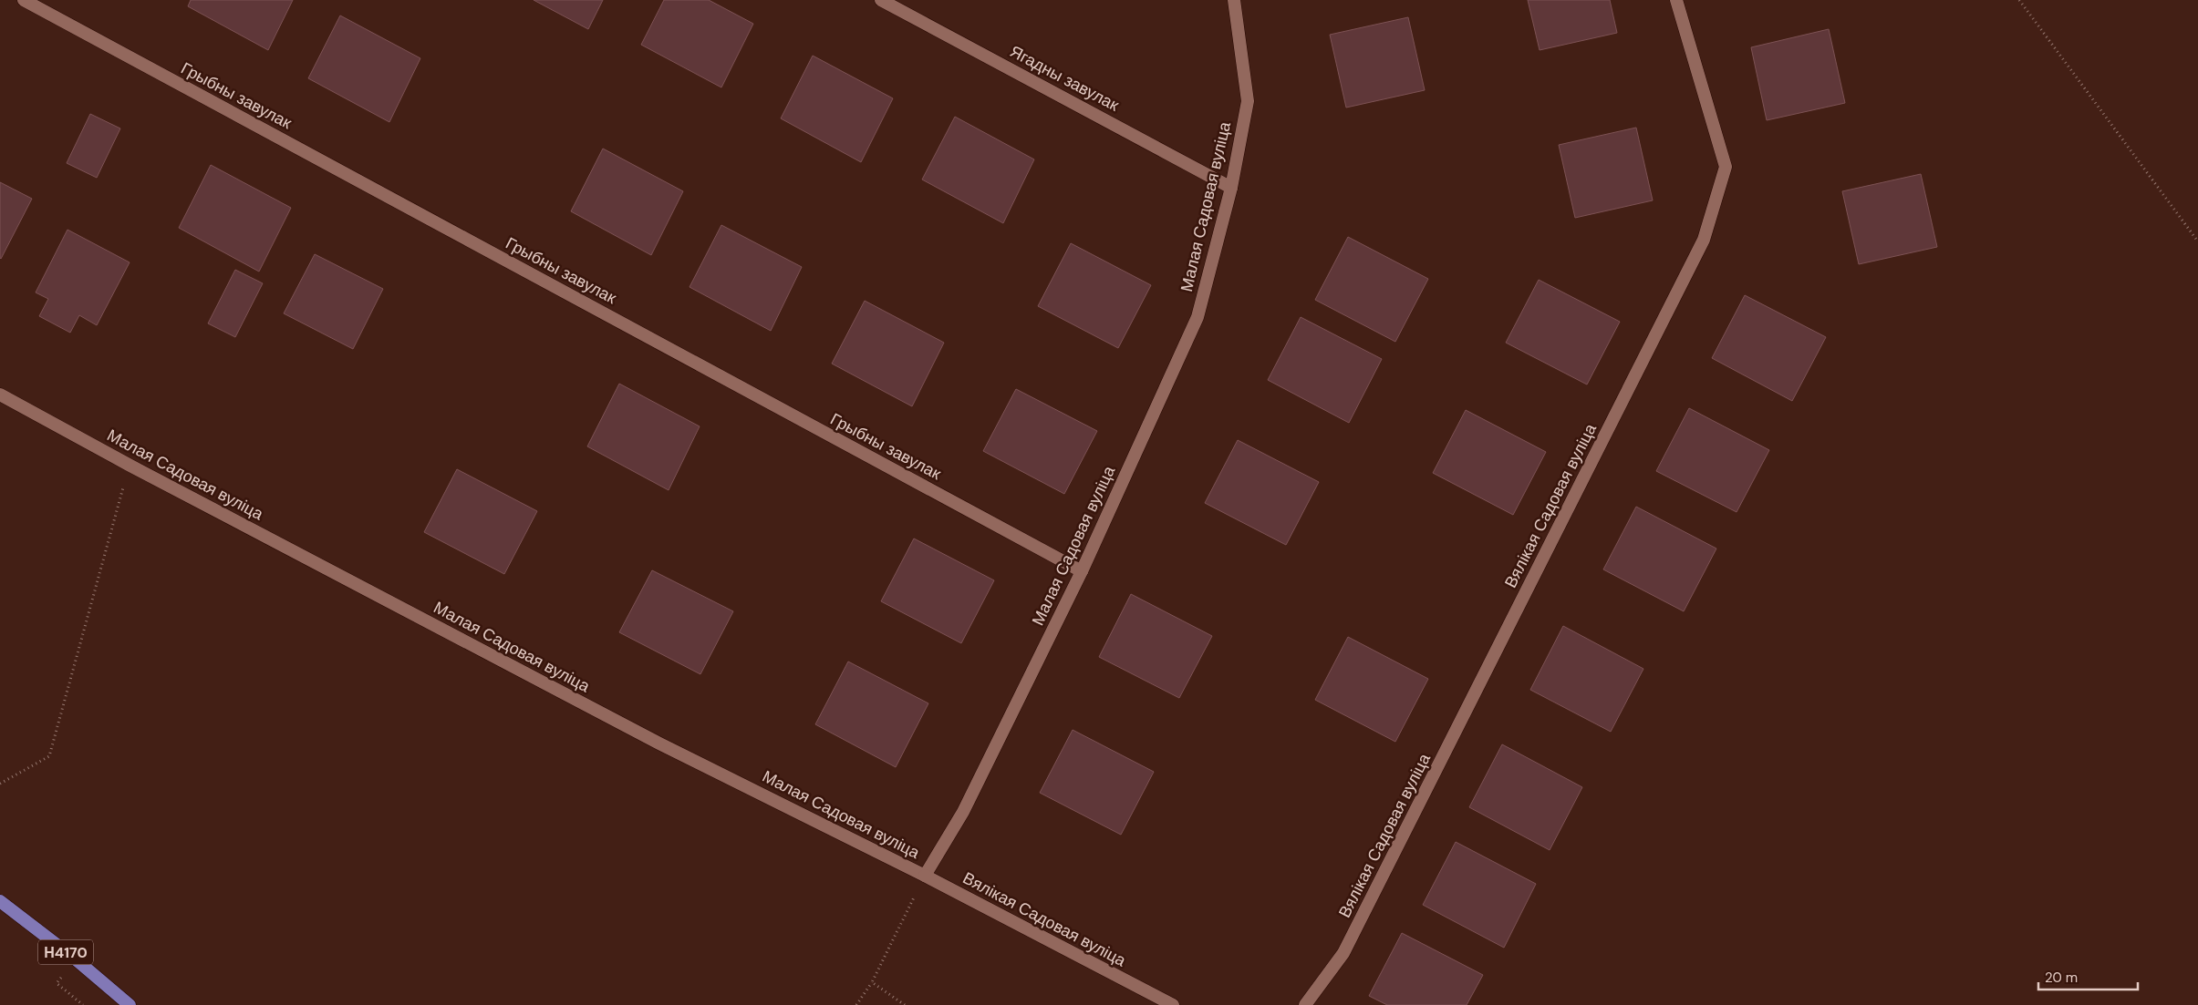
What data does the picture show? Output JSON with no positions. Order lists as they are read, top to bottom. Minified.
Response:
{"streets":{"main road":["Н4170"],"street":["Ягадны завулак","Грыбны завулак","Малая Садовая вуліца","Вялікая Садовая вуліца"]},"crossings":[["Ягадны завулак","Малая Садовая вуліца"],["Грыбны завулак","Малая Садовая вуліца"],["Малая Садовая вуліца","Вялікая Садовая вуліца"]],"scale_bar":"20 m"}
